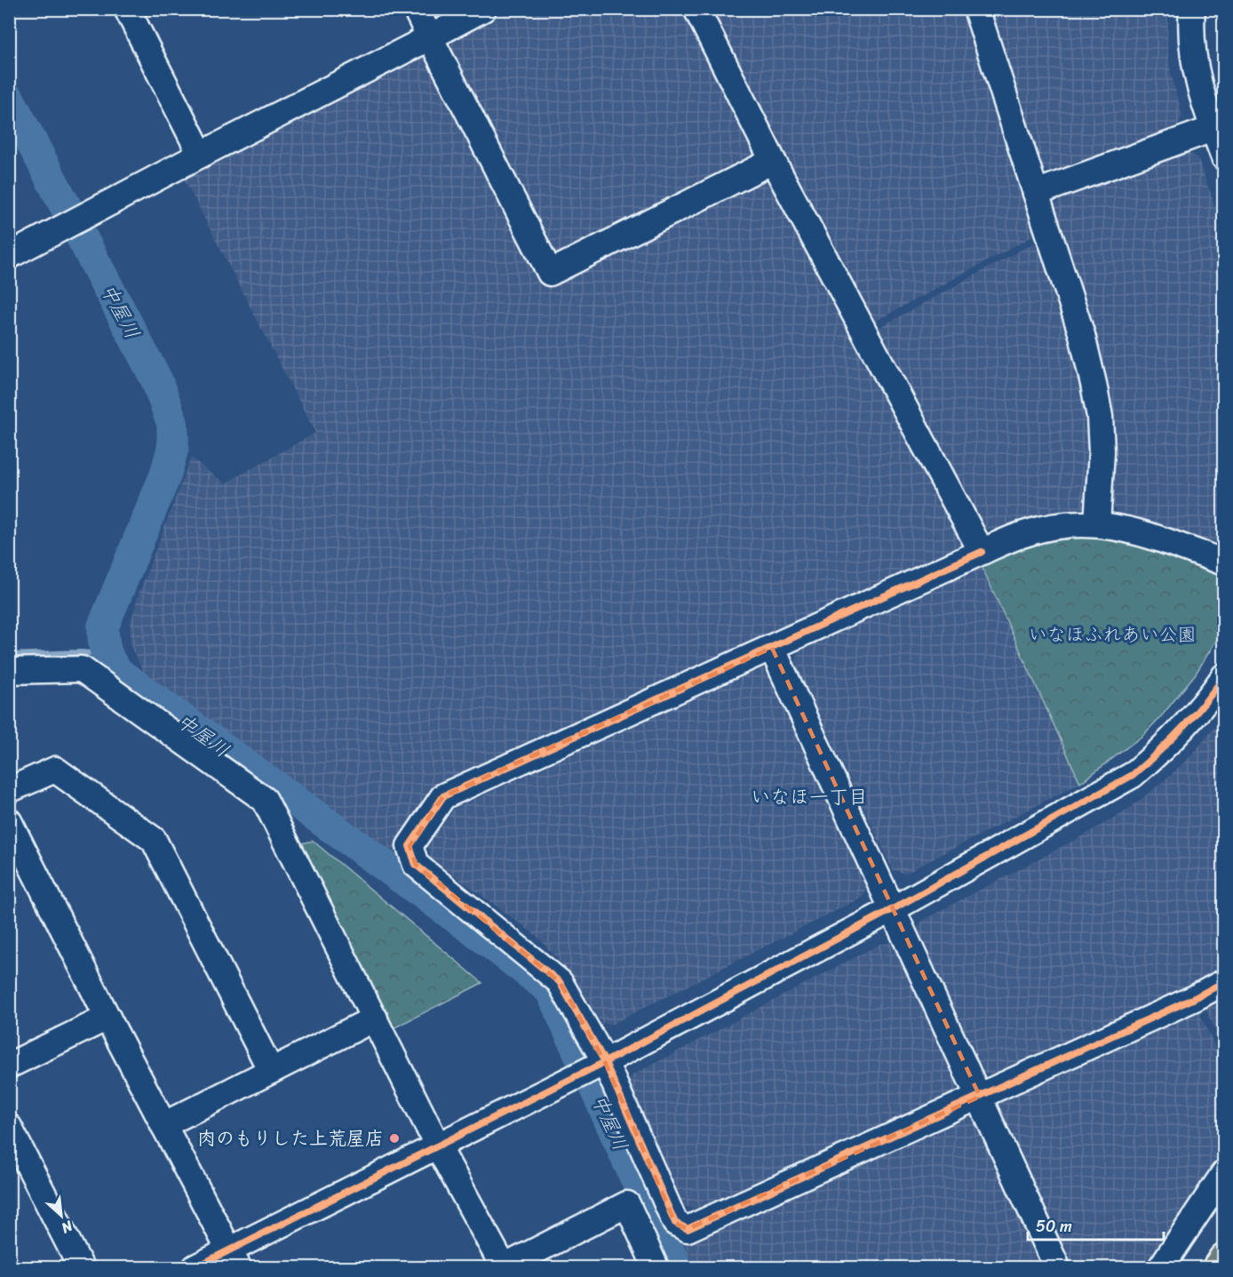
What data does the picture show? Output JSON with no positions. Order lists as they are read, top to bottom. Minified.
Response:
{"districts":["いなほ一丁目"],"water":["中屋川"],"parks":["いなほふれあい公園"],"places":["肉のもりした上荒屋店"],"scale_bar":"50 m","north":"bottom right"}
